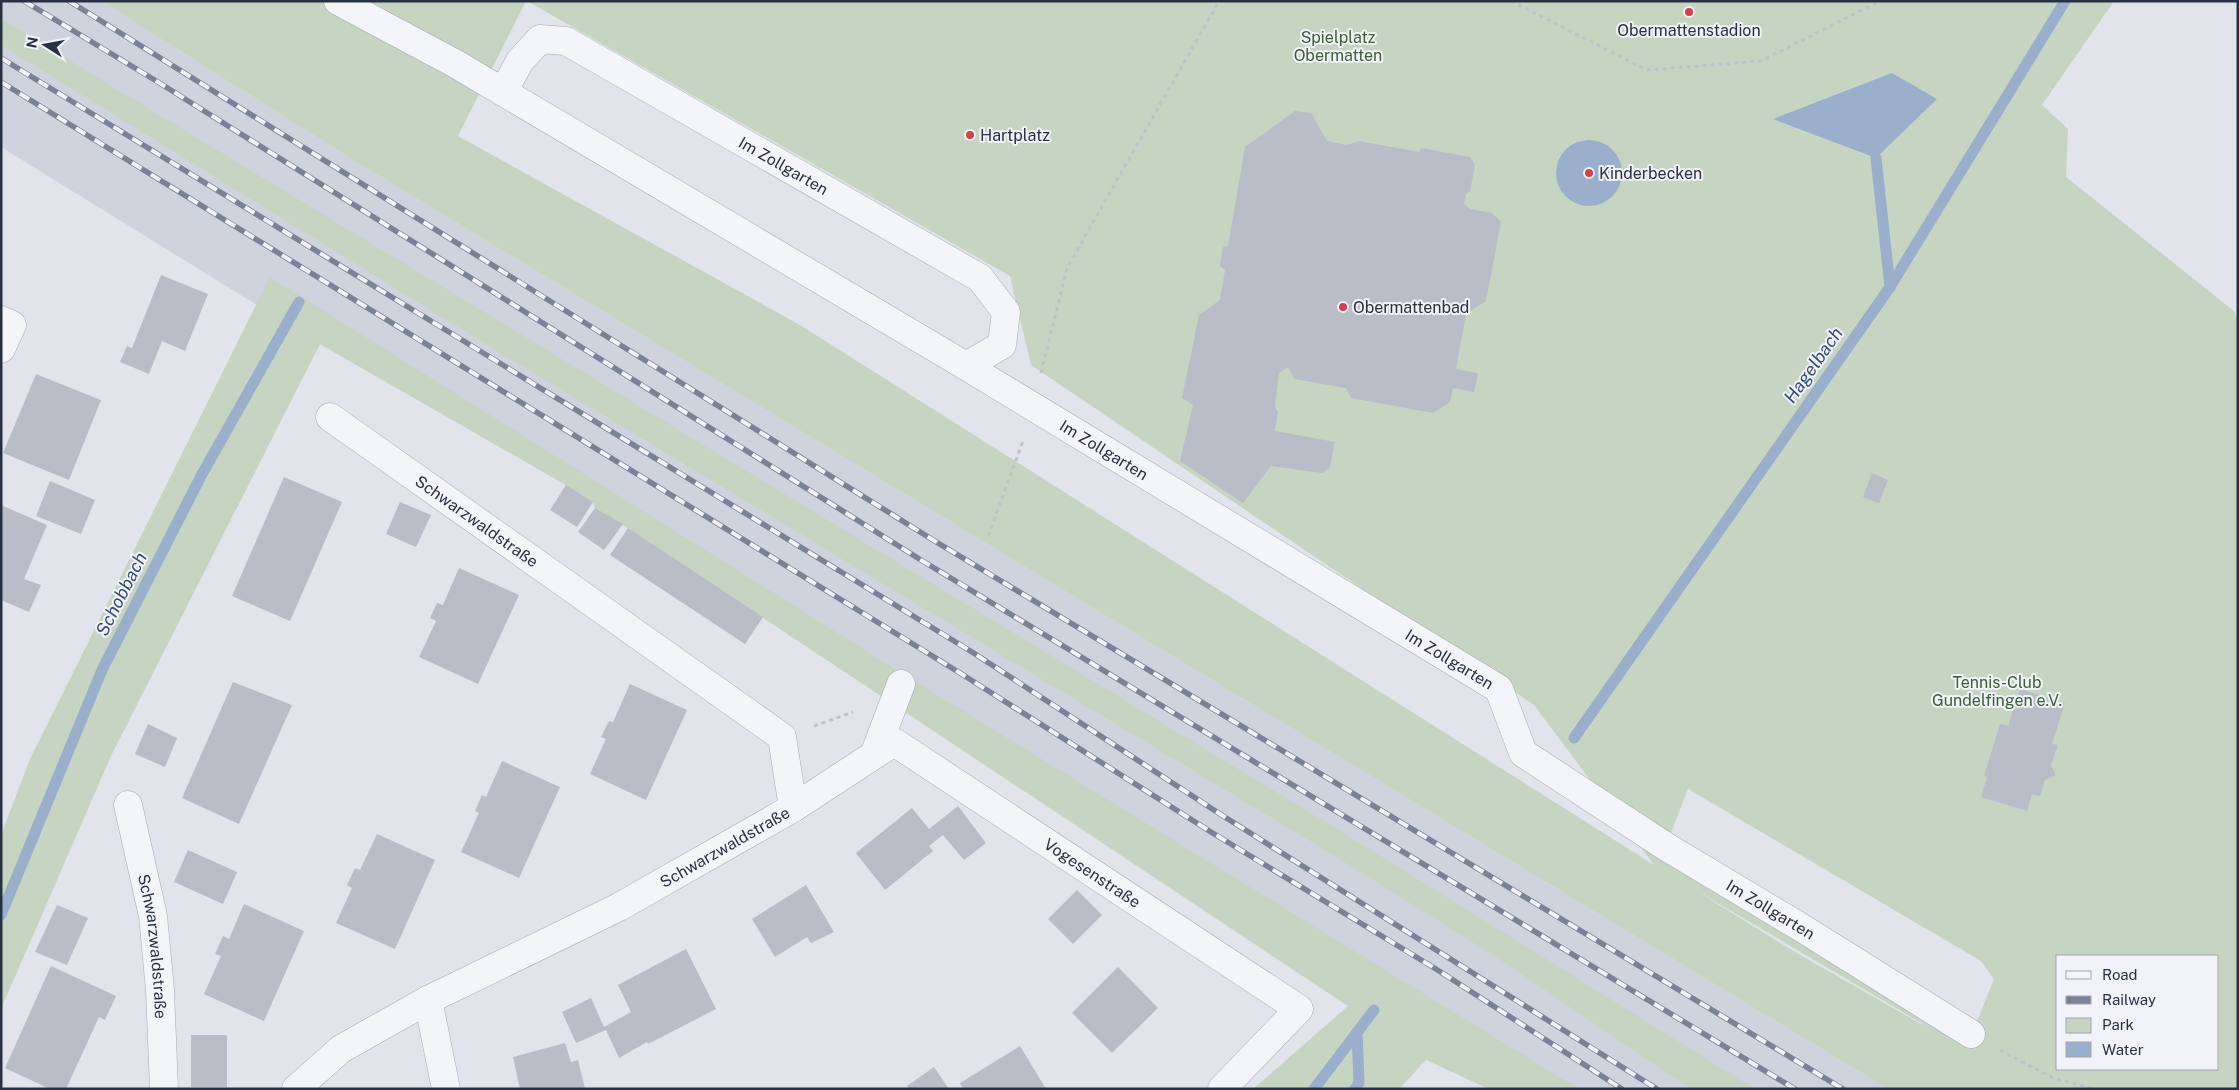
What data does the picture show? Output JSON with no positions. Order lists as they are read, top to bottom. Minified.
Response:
{"streets":{"street":["Im Zollgarten","Schwarzwaldstraße","Vogesenstraße"]},"crossings":[["Schwarzwaldstraße","Vogesenstraße"]],"water":["Hagelbach","Schobbach"],"parks":["Spielplatz Obermatten","Tennis-Club Gundelfingen e.V."],"places":["Obermattenstadion","Hartplatz","Kinderbecken","Obermattenbad"],"legend":["Road","Railway","Park","Water"],"north":"left"}
